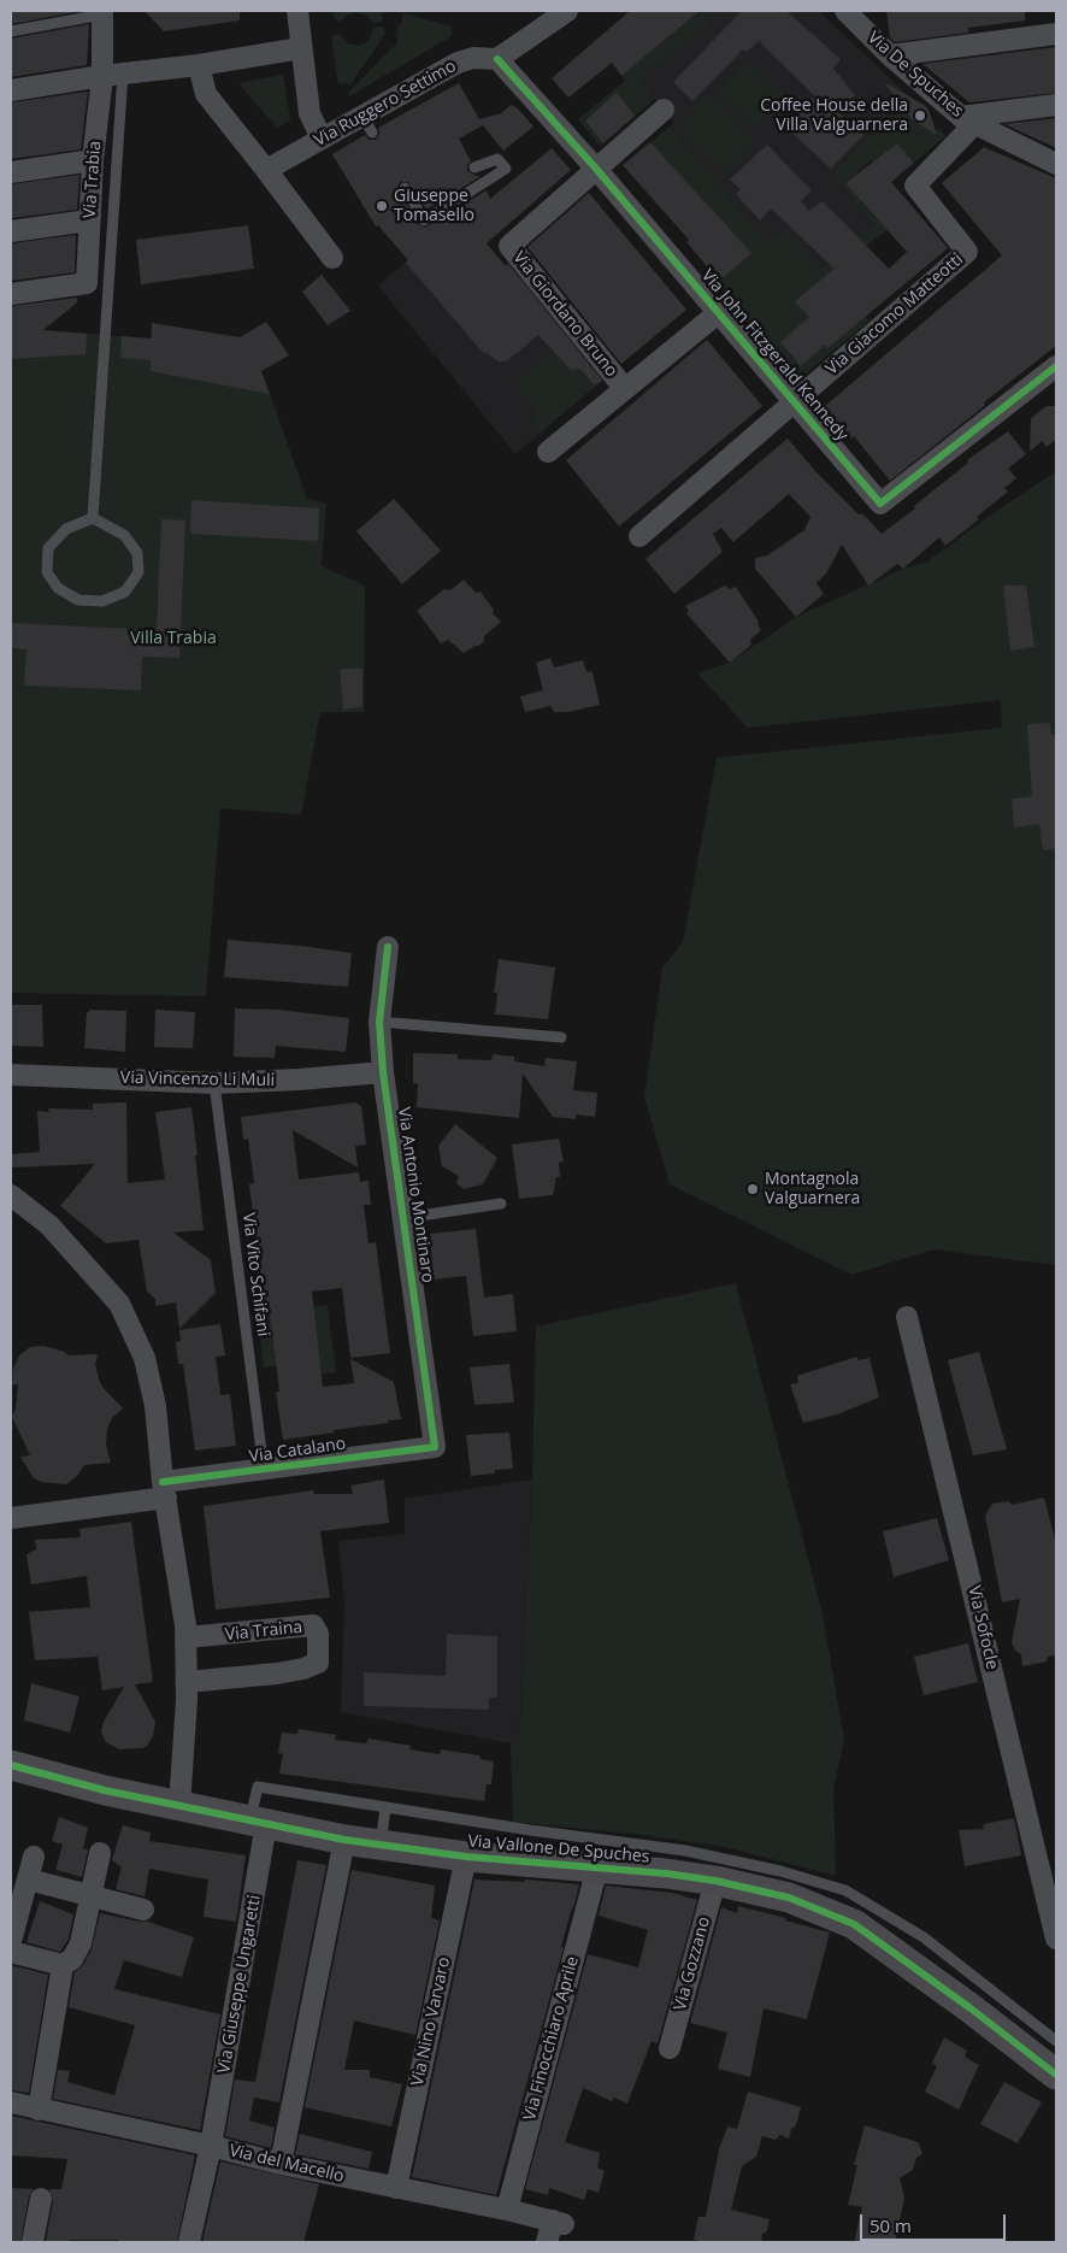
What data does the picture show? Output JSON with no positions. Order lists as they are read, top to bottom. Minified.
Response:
{"streets":{"street":["Via De Spuches","Via Ruggero Settimo","Via Trabia","Via Giordano Bruno","Via Giacomo Matteotti","Via John Fitzgerald Kennedy","Via Vincenzo Li Muli","Via Antonio Montinaro","Via Catalano","Via Sofocle","Via Traina","Via Vallone De Spuches","Via Gozzano","Via Giuseppe Ungaretti","Via Nino Varvaro","Via Finocchiaro Aprile","Via del Macello"],"lane":["Via Vito Schifani"]},"crossings":[["Via De Spuches","Via Giacomo Matteotti"],["Via Ruggero Settimo","Via John Fitzgerald Kennedy"],["Via Giordano Bruno","Via John Fitzgerald Kennedy"],["Via Giacomo Matteotti","Via John Fitzgerald Kennedy"],["Via Vincenzo Li Muli","Via Antonio Montinaro"],["Via Vincenzo Li Muli","Via Vito Schifani"],["Via Antonio Montinaro","Via Catalano"],["Via Vito Schifani","Via Catalano"],["Via Vallone De Spuches","Via Gozzano"],["Via Vallone De Spuches","Via Giuseppe Ungaretti"],["Via Vallone De Spuches","Via Nino Varvaro"],["Via Vallone De Spuches","Via Finocchiaro Aprile"],["Via Giuseppe Ungaretti","Via del Macello"],["Via Nino Varvaro","Via del Macello"],["Via Finocchiaro Aprile","Via del Macello"]],"parks":["Villa Trabia"],"places":["Coffee House della Villa Valguarnera","Giuseppe Tomasello","Montagnola Valguarnera"],"scale_bar":"50 m"}
